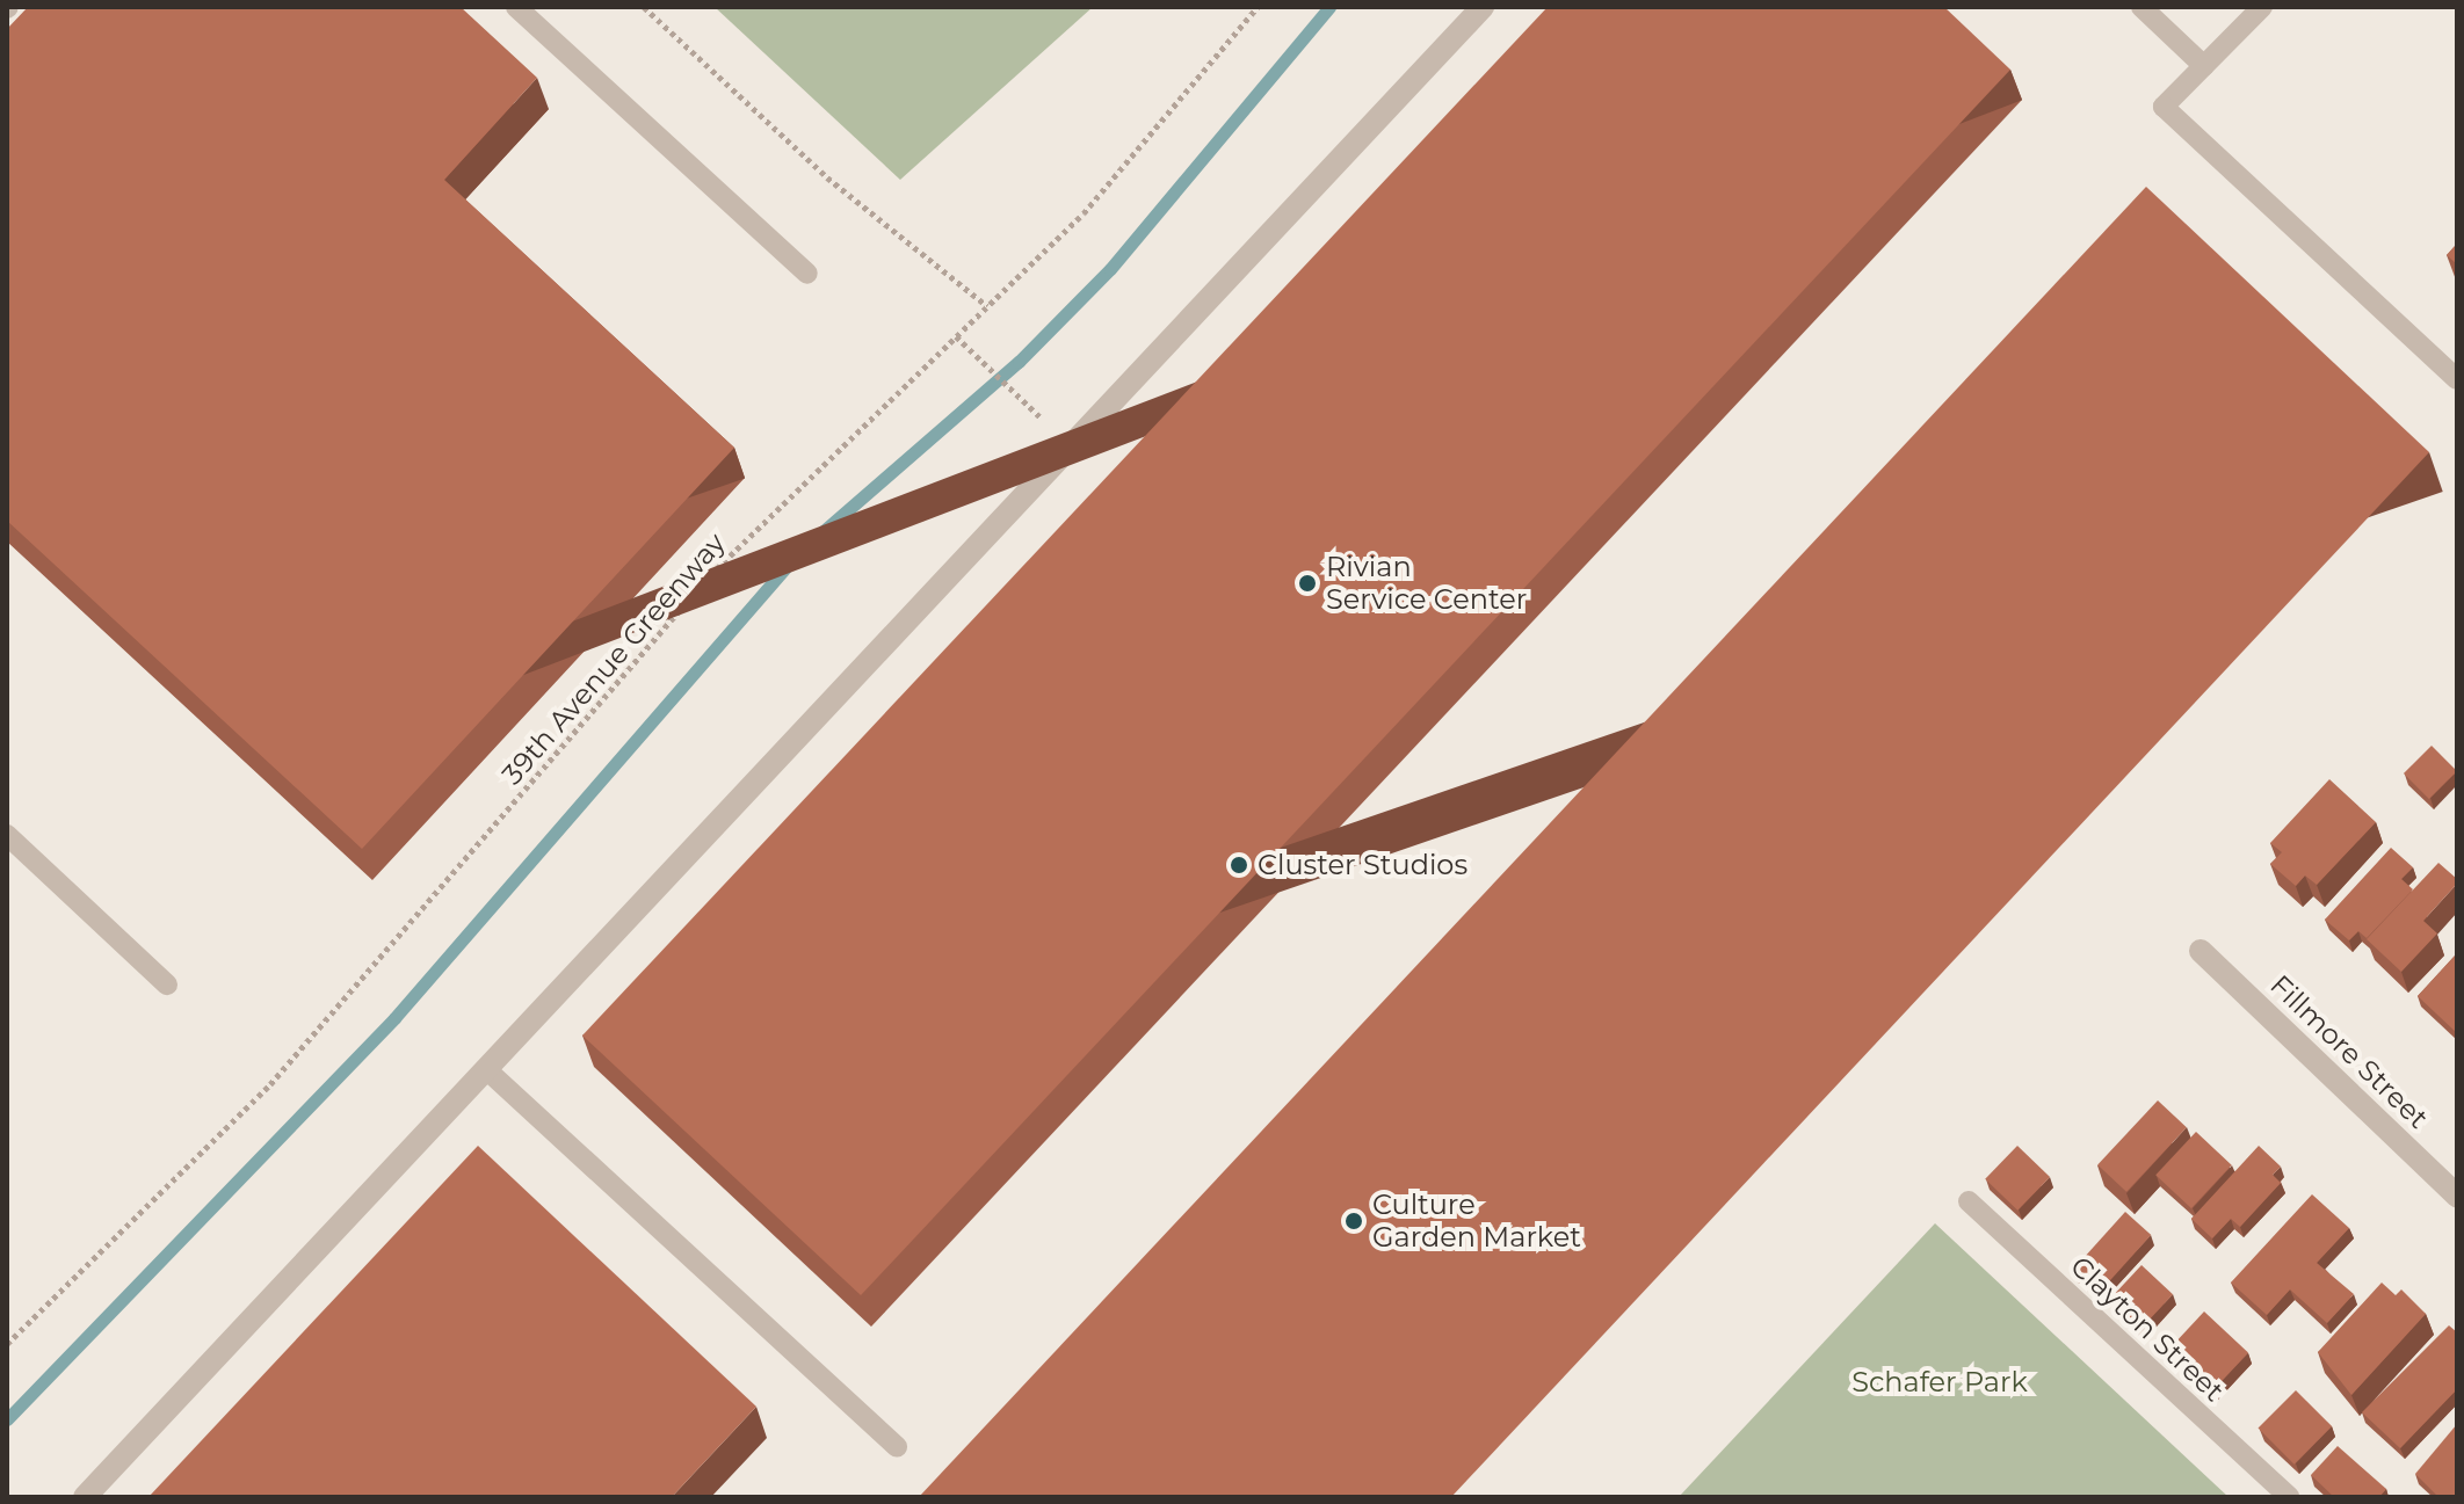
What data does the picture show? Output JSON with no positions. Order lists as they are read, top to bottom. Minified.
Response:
{"streets":{"street":["Fillmore Street"],"lane":["Clayton Street"],"path":["39th Avenue Greenway"]},"parks":["Schafer Park"],"places":["Rivian Service Center","Cluster Studios","Culture Garden Market"]}
